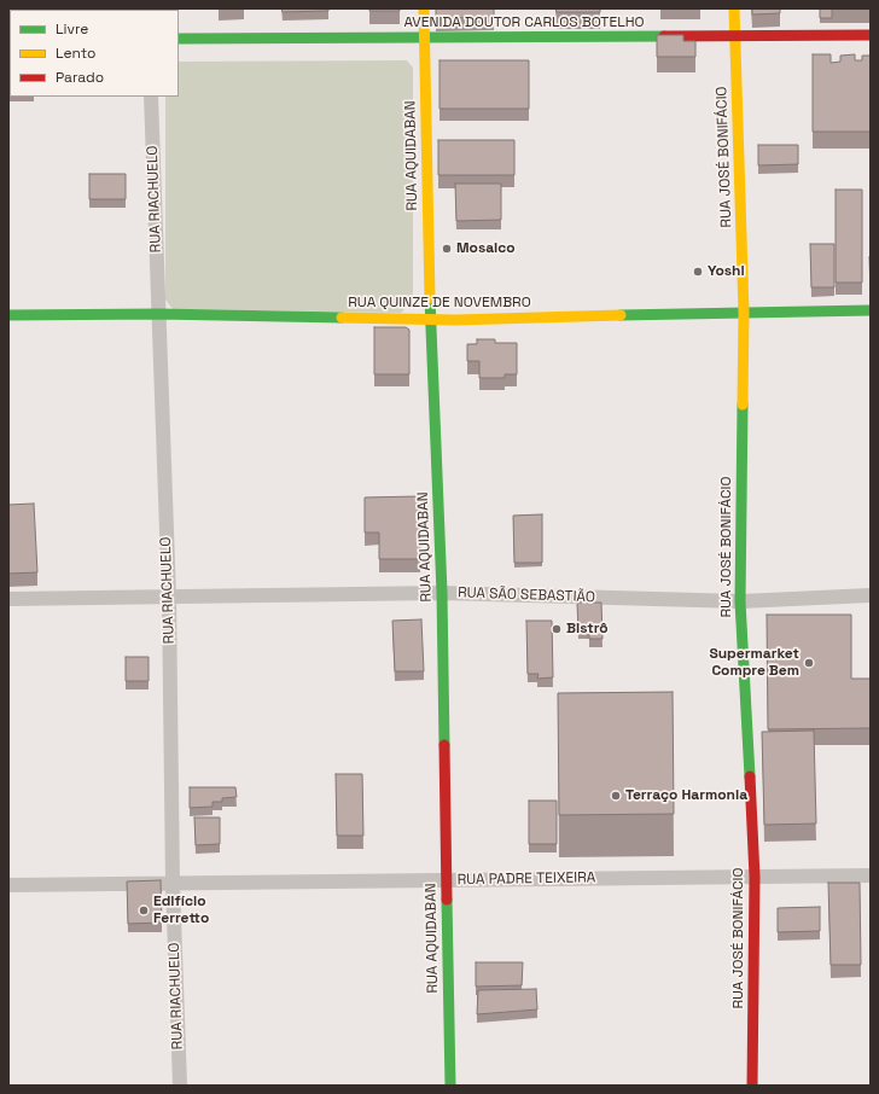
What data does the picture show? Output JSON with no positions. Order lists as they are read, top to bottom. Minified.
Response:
{"streets":{"main road":["AVENIDA DOUTOR CARLOS BOTELHO","RUA AQUIDABAN","RUA JOSÉ BONIFÁCIO","RUA QUINZE DE NOVEMBRO"],"street":["RUA RIACHUELO","RUA SÃO SEBASTIÃO","RUA PADRE TEIXEIRA"]},"crossings":[["AVENIDA DOUTOR CARLOS BOTELHO","RUA AQUIDABAN"],["AVENIDA DOUTOR CARLOS BOTELHO","RUA JOSÉ BONIFÁCIO"],["RUA AQUIDABAN","RUA QUINZE DE NOVEMBRO"],["RUA AQUIDABAN","RUA SÃO SEBASTIÃO"],["RUA AQUIDABAN","RUA PADRE TEIXEIRA"],["RUA JOSÉ BONIFÁCIO","RUA QUINZE DE NOVEMBRO"],["RUA JOSÉ BONIFÁCIO","RUA SÃO SEBASTIÃO"],["RUA JOSÉ BONIFÁCIO","RUA PADRE TEIXEIRA"],["RUA RIACHUELO","RUA QUINZE DE NOVEMBRO"],["RUA RIACHUELO","RUA SÃO SEBASTIÃO"],["RUA RIACHUELO","RUA PADRE TEIXEIRA"]],"places":["Mosaico","Yoshi","Bistrô","Supermarket Compre Bem","Terraço Harmonia","Edifício Ferretto"],"legend":["Livre","Lento","Parado"]}
